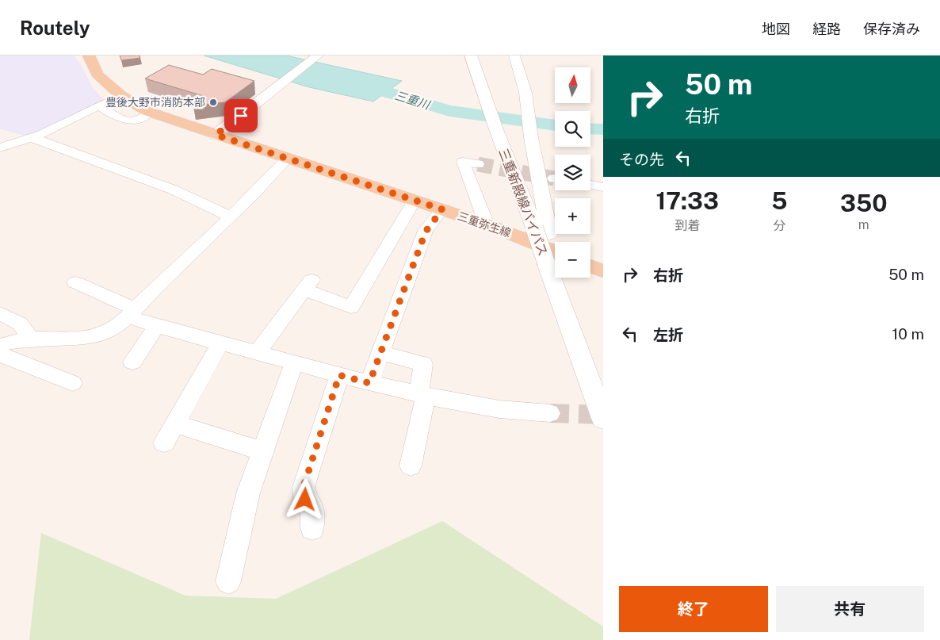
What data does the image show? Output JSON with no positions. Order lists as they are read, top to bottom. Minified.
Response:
{"streets":{"main road":["三重新殿線バイパス","三重弥生線"]},"crossings":[["三重新殿線バイパス","三重弥生線"]],"water":["三重川"],"places":["豊後大野市消防本部"],"north":"top","page":{"header":"Routely","nav":["地図","経路","保存済み"],"turn":["50 m","右折"],"map_buttons":["+","−"],"then":"その先","eta":["17:33","到着","5","分","350","m"],"list":[{"name":"右折","value":"50 m"},{"name":"左折","value":"10 m"}],"buttons":["終了","共有"]}}
